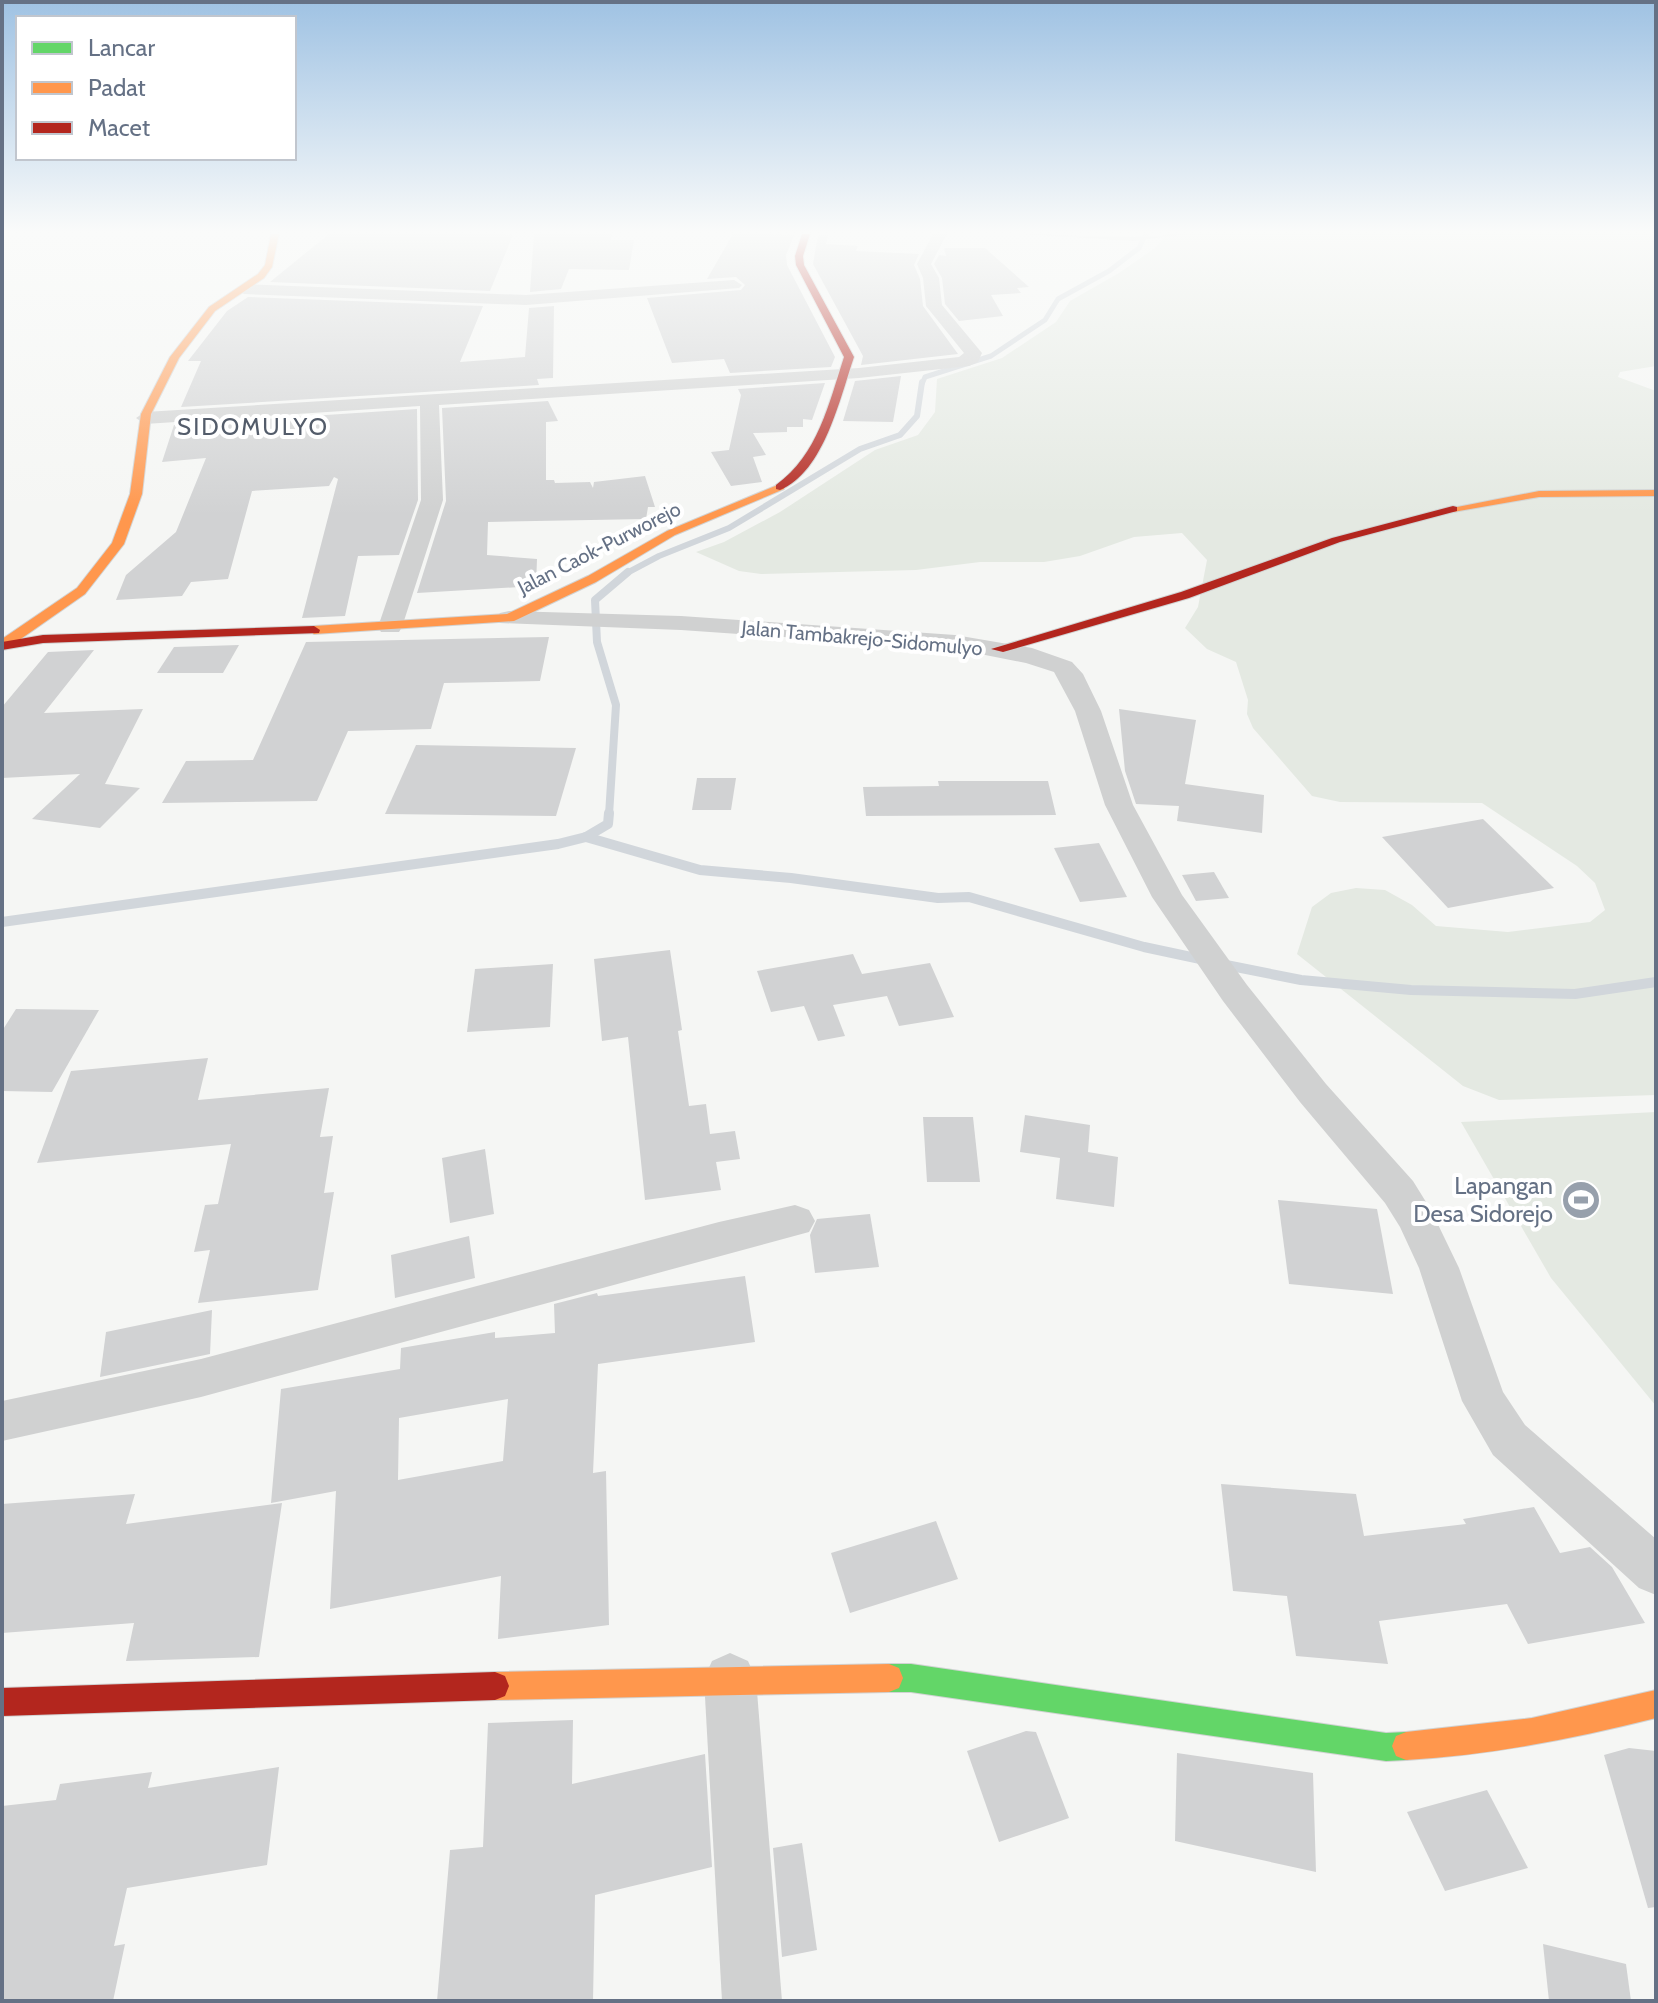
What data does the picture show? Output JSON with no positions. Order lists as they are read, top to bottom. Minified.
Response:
{"streets":{"street":["Jalan Caok-Purworejo","Jalan Tambakrejo-Sidomulyo"]},"crossings":[["Jalan Caok-Purworejo","Jalan Tambakrejo-Sidomulyo"]],"districts":["SIDOMULYO"],"places":{"sports":["Lapangan Desa Sidorejo"]},"legend":["Lancar","Padat","Macet"]}
